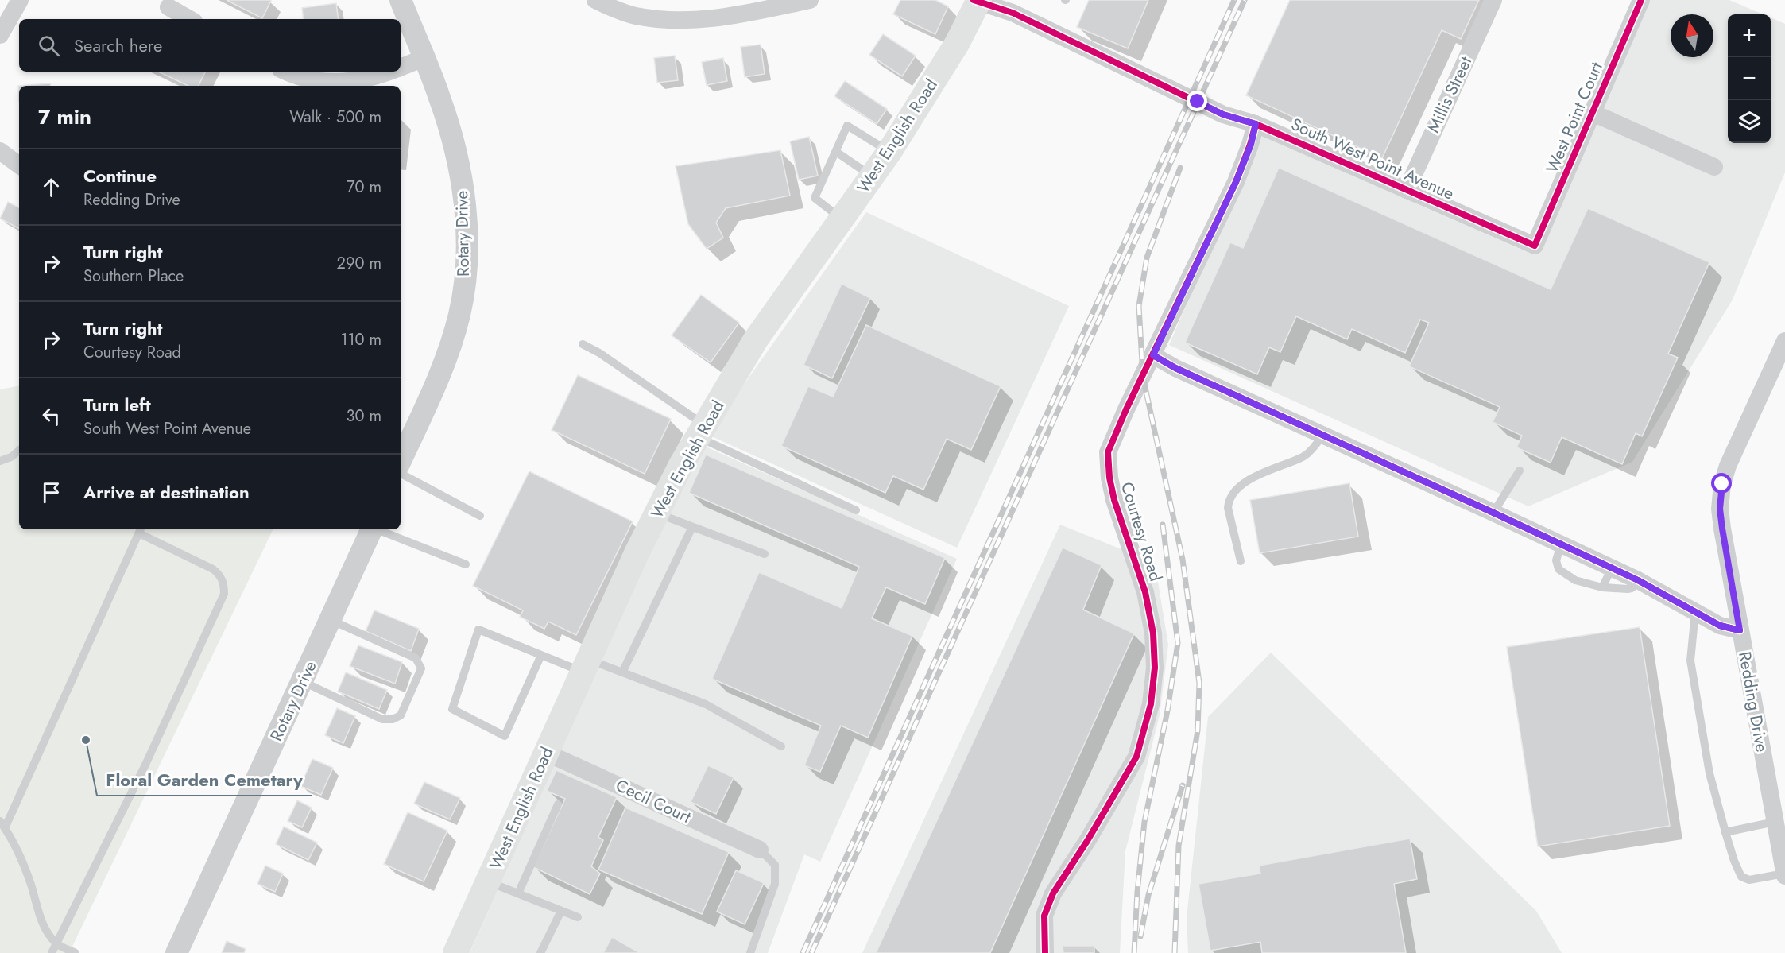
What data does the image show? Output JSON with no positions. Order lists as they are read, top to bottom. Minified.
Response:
{"streets":{"main road":["West English Road"],"street":["Millis Street","West Point Court","South West Point Avenue","Rotary Drive","Courtesy Road","Redding Drive","Cecil Court"]},"crossings":[["Millis Street","South West Point Avenue"],["West Point Court","South West Point Avenue"],["West English Road","South West Point Avenue"],["West English Road","Cecil Court"],["South West Point Avenue","Courtesy Road"]],"places":["Floral Garden Cemetary"],"north":"top","page":{"map_buttons":["+","−"],"search":"Search here","heading":["7 min","Walk · 500 m"],"list":[["Continue","Redding Drive","70 m"],["Turn right","Southern Place","290 m"],["Turn right","Courtesy Road","110 m"],["Turn left","South West Point Avenue","30 m"],"Arrive at destination"]}}
